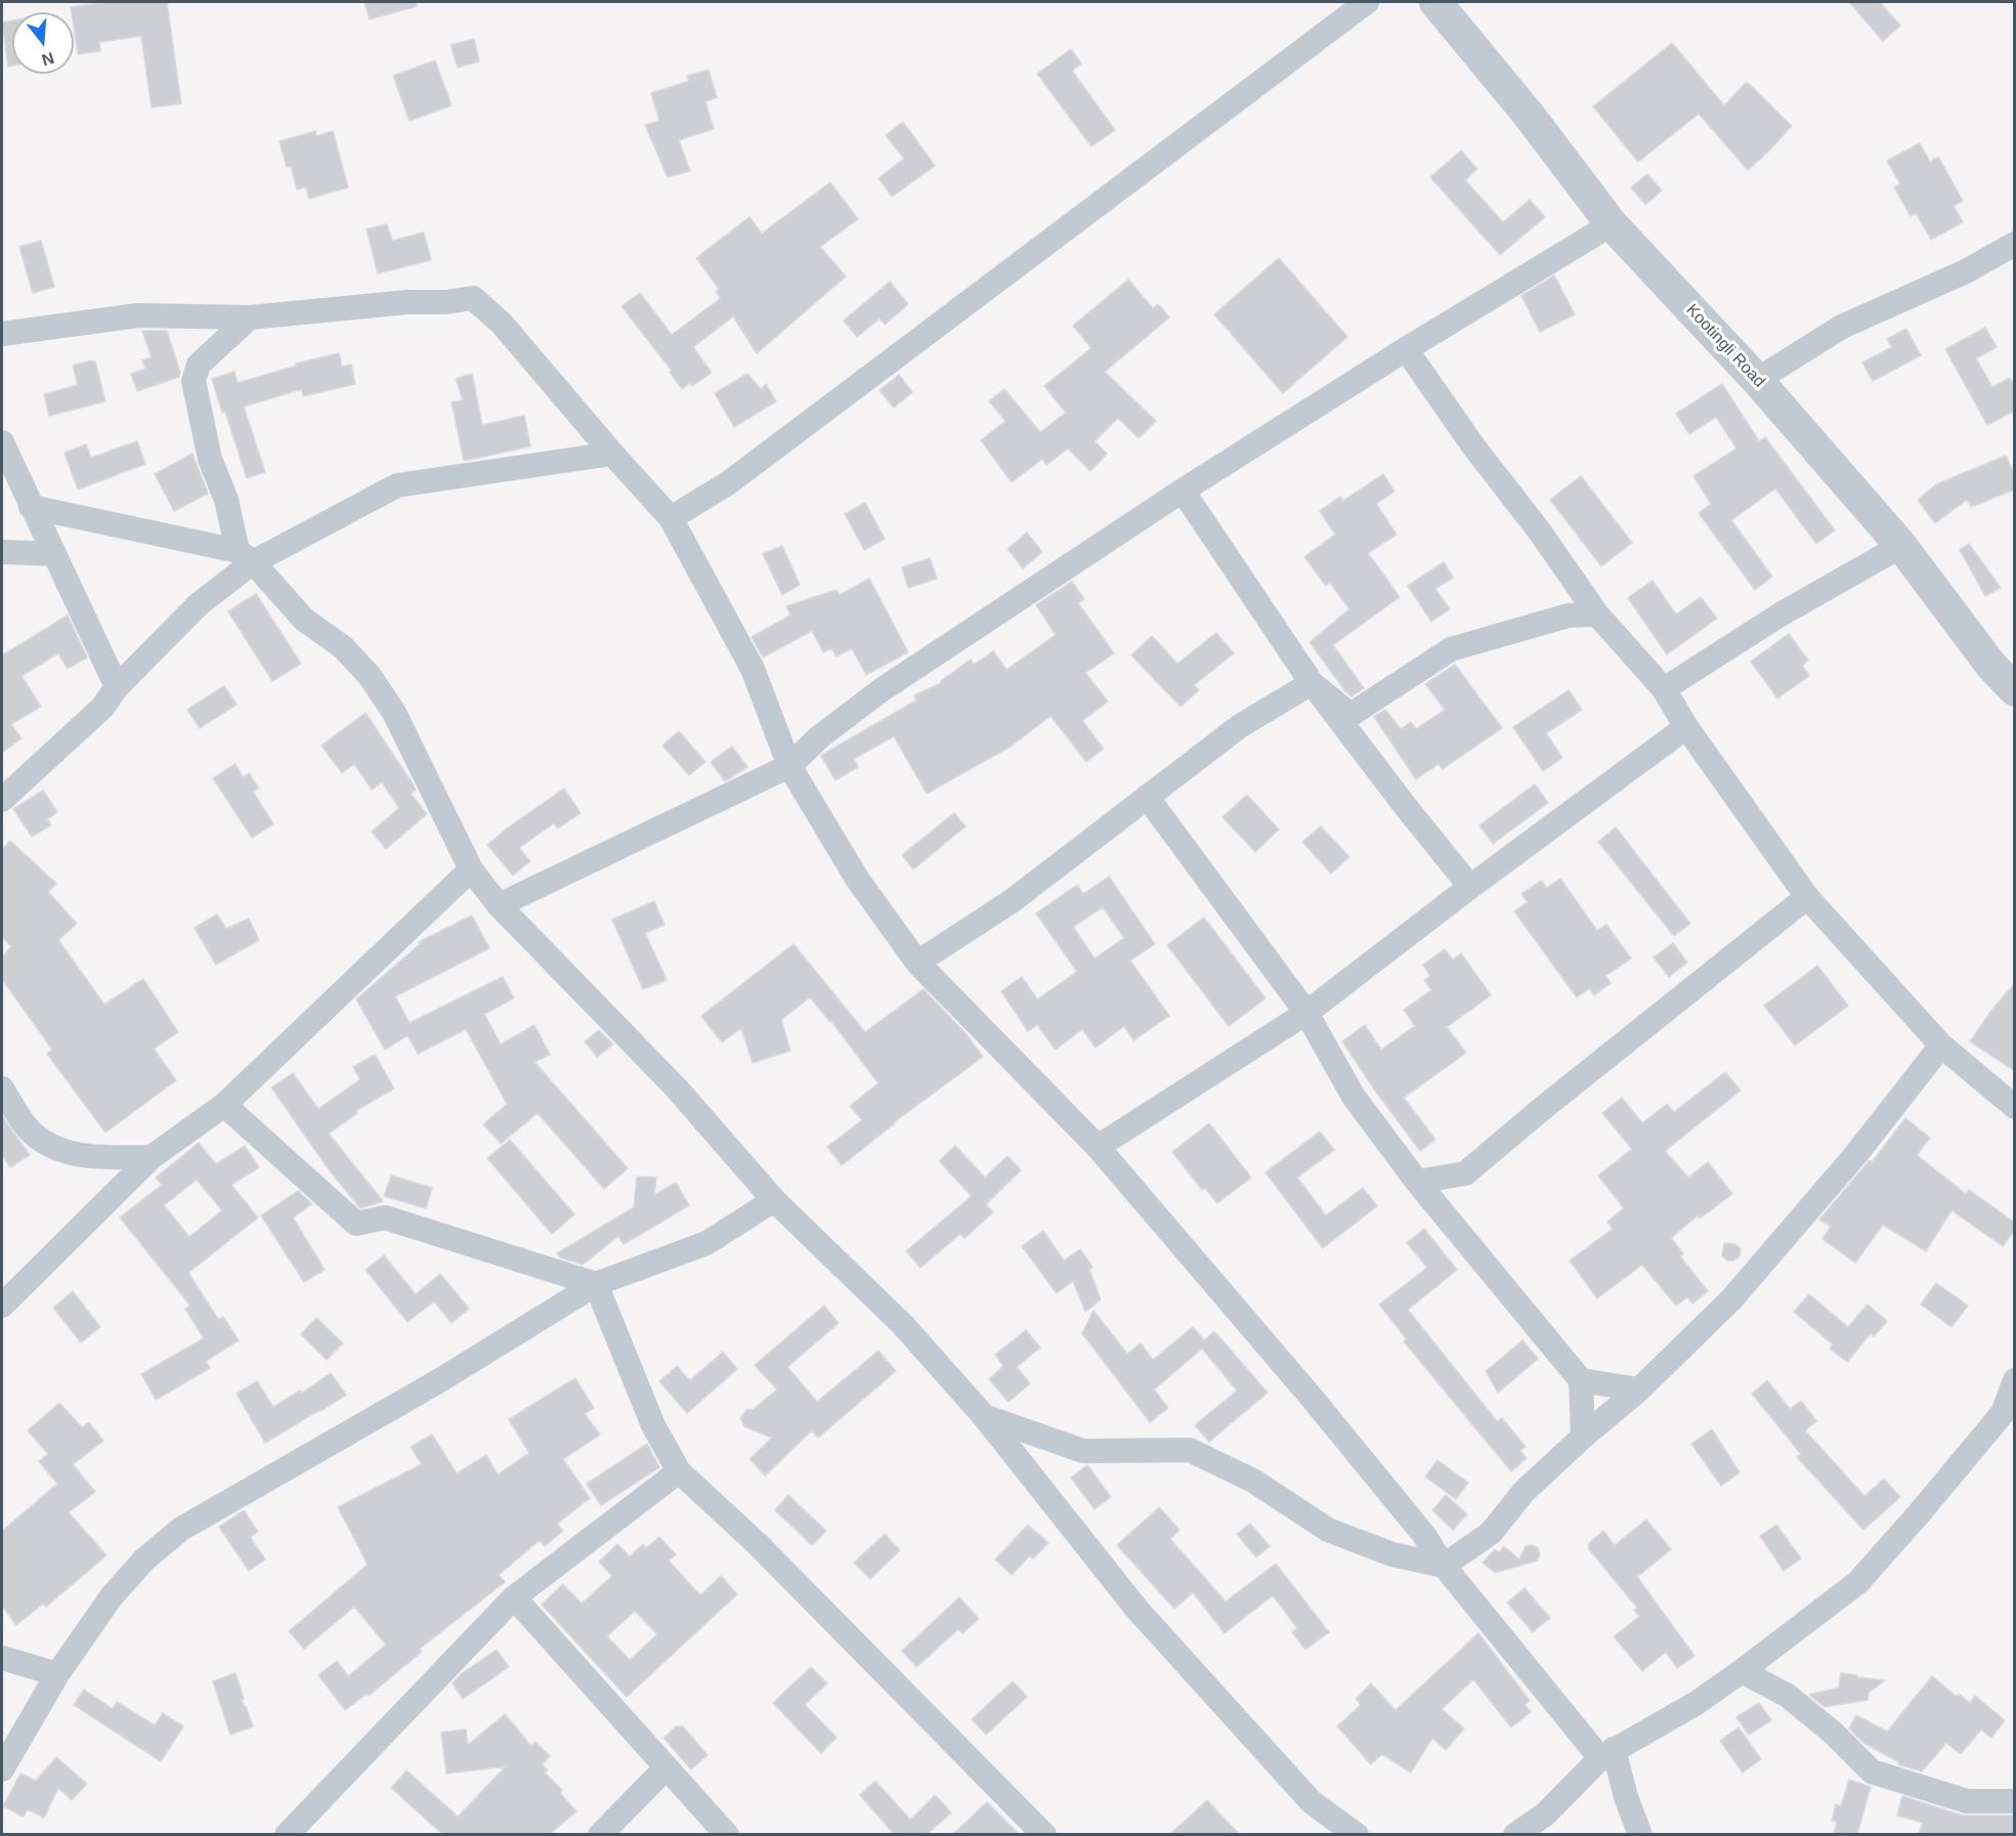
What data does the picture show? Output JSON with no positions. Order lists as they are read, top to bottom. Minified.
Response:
{"streets":{"street":["Kootingli Road"]},"north":"bottom"}
